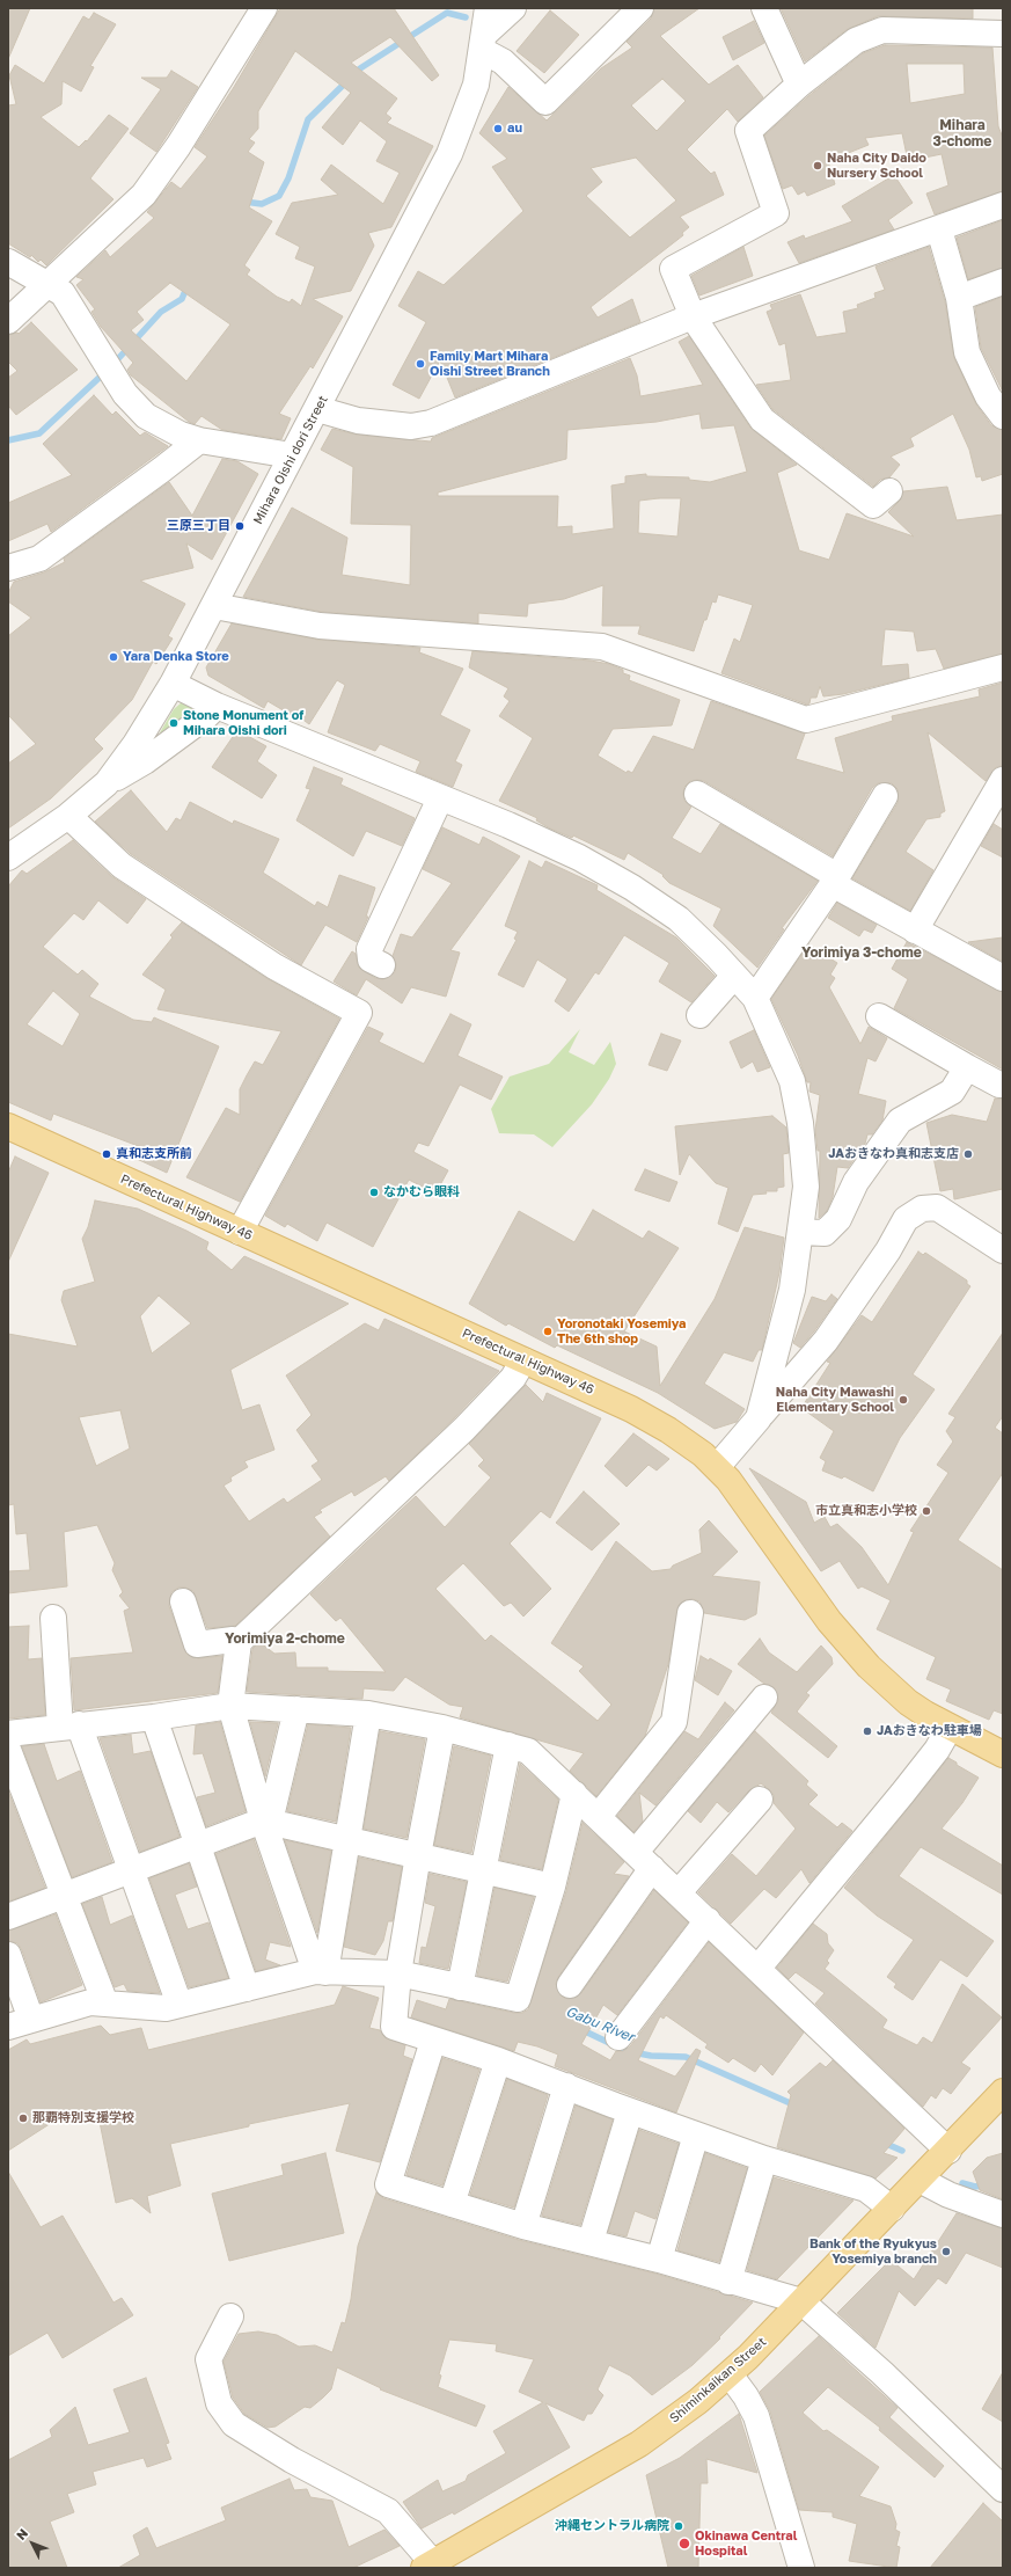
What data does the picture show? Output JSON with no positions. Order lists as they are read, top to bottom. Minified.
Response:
{"streets":{"main road":["Prefectural Highway 46","Shiminkaikan Street"],"street":["Mihara Oishi dori Street"]},"districts":["Mihara 3-chome","Yorimiya 3-chome","Yorimiya 2-chome"],"water":["Gabu River"],"places":["au","Naha City Daido Nursery School","Family Mart Mihara Oishi Street Branch","三原三丁目","Yara Denka Store","Stone Monument of Mihara Oishi dori","真和志支所前","JAおきなわ真和志支店","なかむら眼科","Yoronotaki Yosemiya The 6th shop","Naha City Mawashi Elementary School","市立真和志小学校","JAおきなわ駐車場","那覇特別支援学校","Bank of the Ryukyus Yosemiya branch","沖縄セントラル病院","Okinawa Central Hospital"],"north":"top left"}
